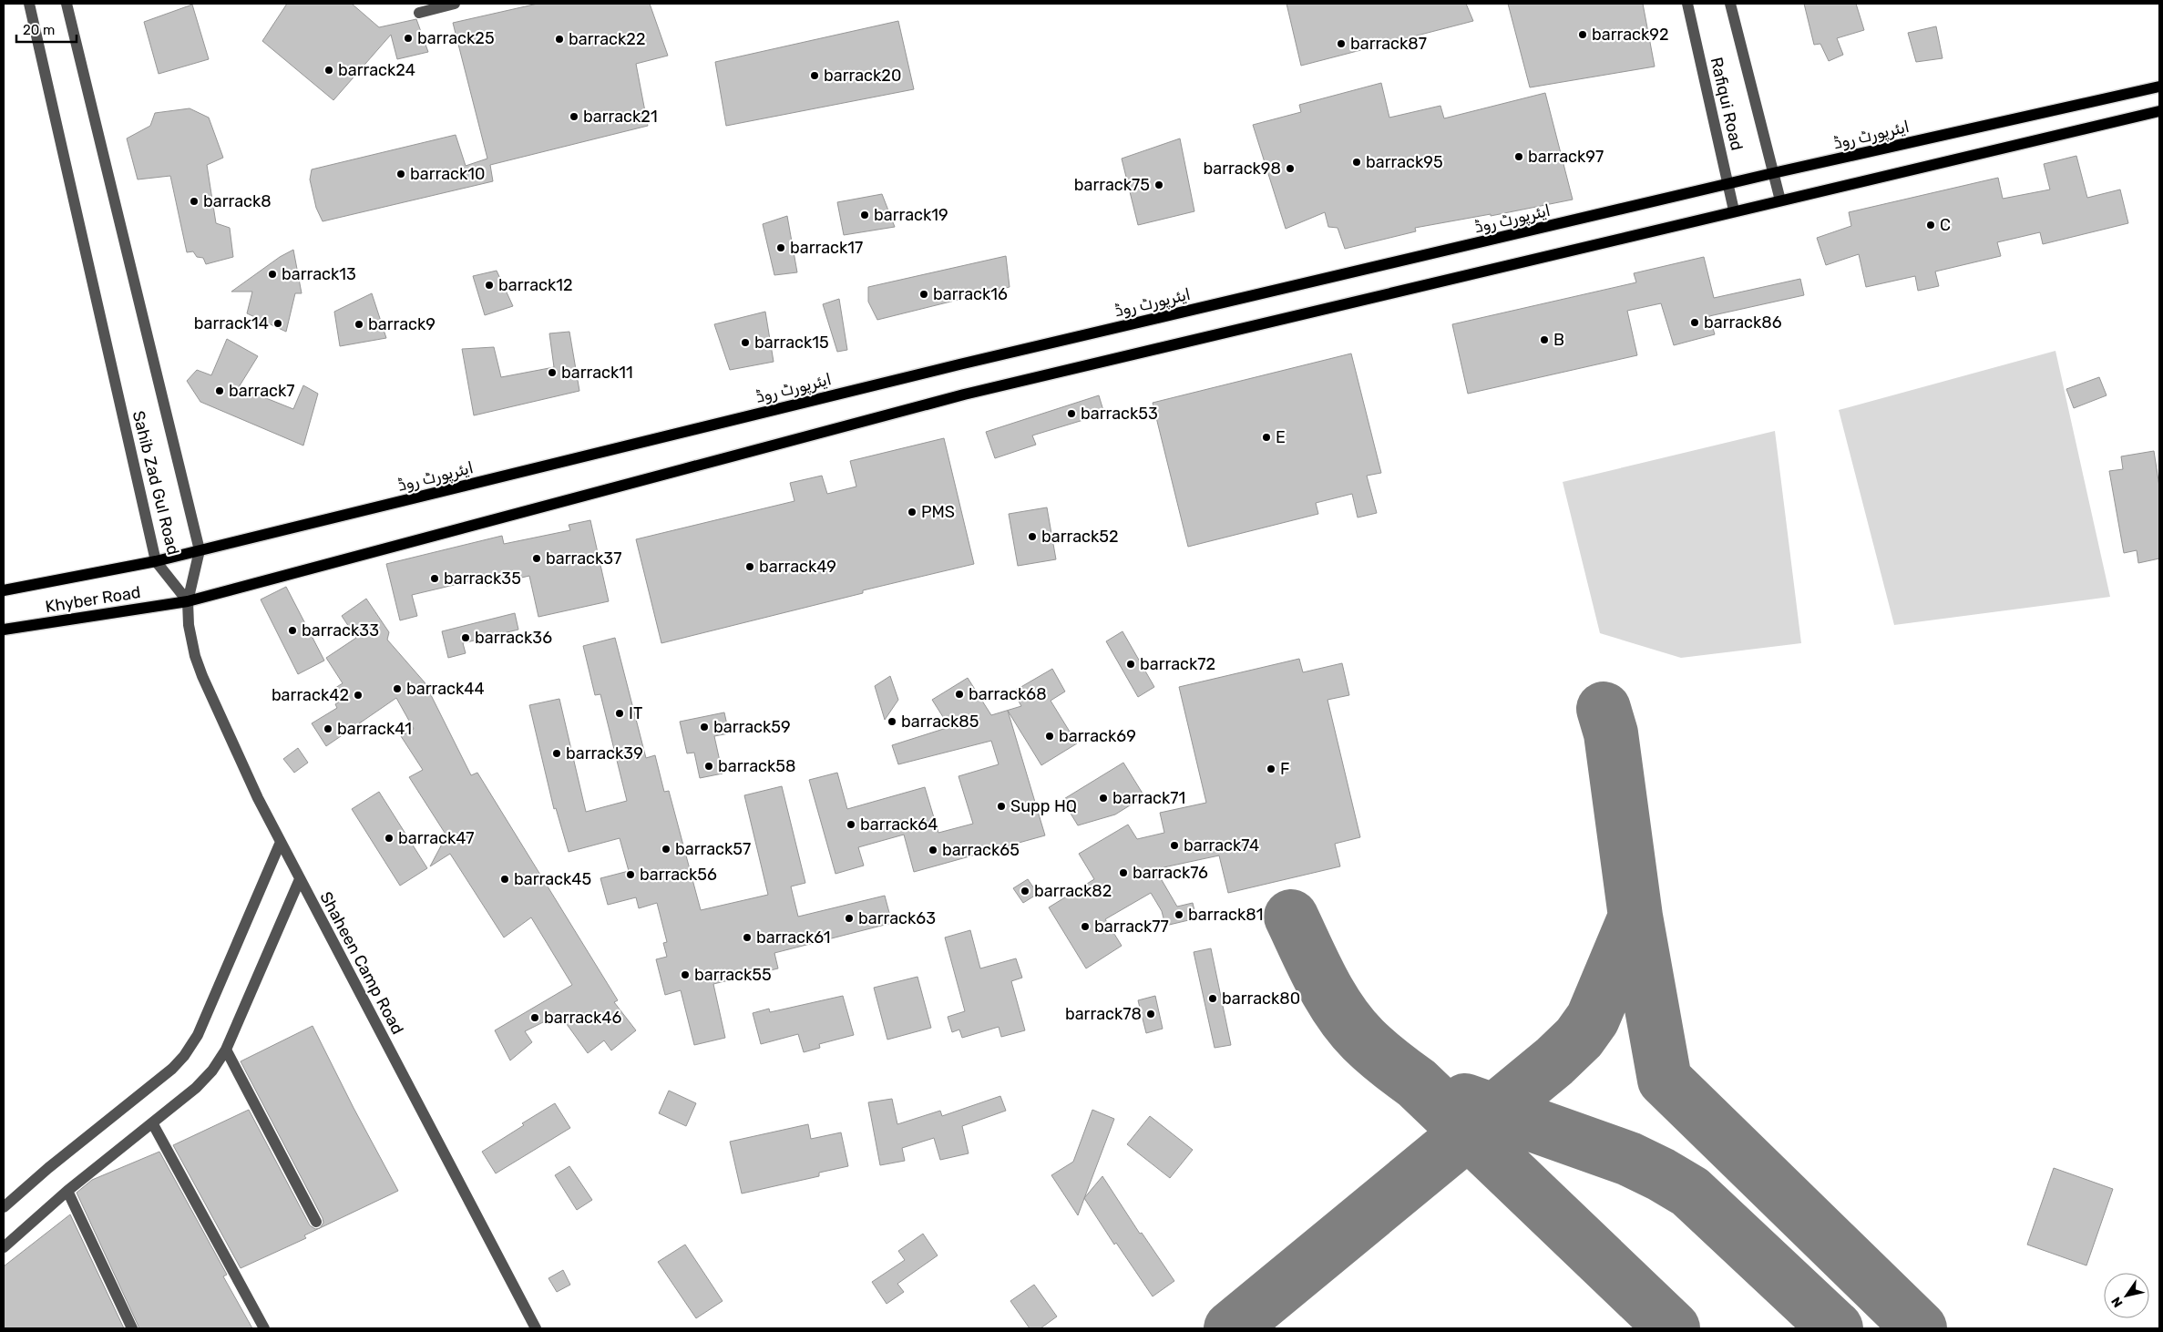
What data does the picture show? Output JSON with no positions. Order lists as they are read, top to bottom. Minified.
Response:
{"streets":{"main road":["ایئرپورٹ روڈ","Khyber Road"],"street":["Rafiqui Road","Sahib Zad Gul Road","Shaheen Camp Road"]},"crossings":[["Rafiqui Road","ایئرپورٹ روڈ"],["Rafiqui Road","Khyber Road"],["ایئرپورٹ روڈ","Sahib Zad Gul Road"],["ایئرپورٹ روڈ","Khyber Road"],["Sahib Zad Gul Road","Khyber Road"],["Sahib Zad Gul Road","Shaheen Camp Road"],["Khyber Road","Shaheen Camp Road"]],"places":["barrack92","barrack25","barrack22","barrack87","barrack24","barrack20","barrack21","barrack97","barrack95","barrack98","barrack10","barrack75","barrack8","barrack19","C","barrack17","barrack13","barrack12","barrack16","barrack86","barrack14","barrack9","B","barrack15","barrack11","barrack7","barrack53","E","PMS","barrack52","barrack37","barrack49","barrack35","barrack33","barrack36","barrack72","barrack44","barrack68","barrack42","IT","barrack85","barrack59","barrack41","barrack69","barrack39","barrack58","F","barrack71","Supp HQ","barrack64","barrack47","barrack74","barrack57","barrack65","barrack76","barrack56","barrack45","barrack82","barrack81","barrack63","barrack77","barrack61","barrack55","barrack80","barrack78","barrack46"],"scale_bar":"20 m","north":"bottom left"}
